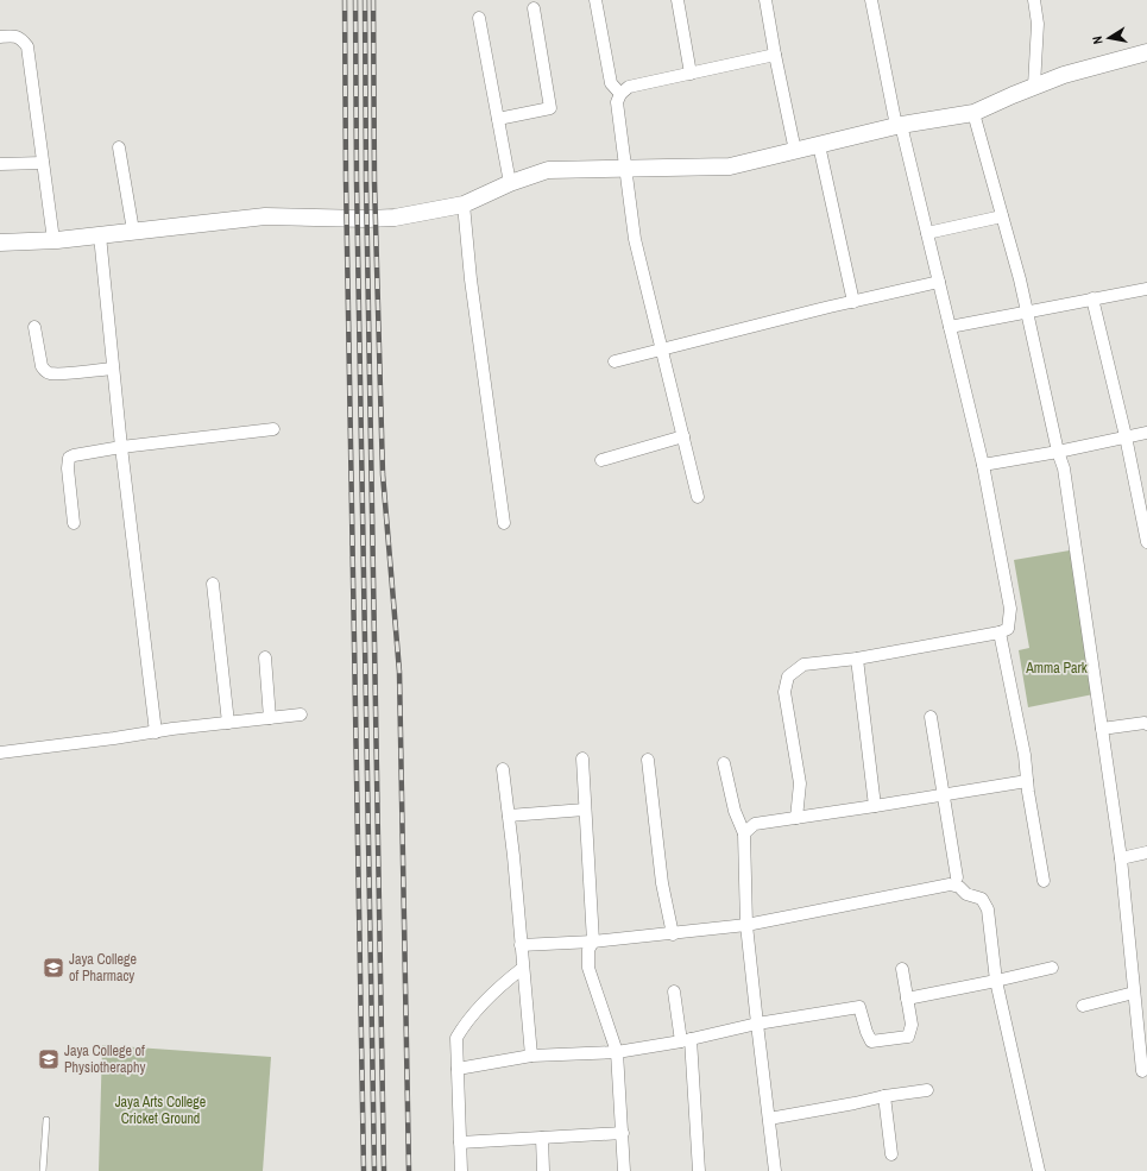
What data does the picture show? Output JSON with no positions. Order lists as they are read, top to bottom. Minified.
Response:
{"parks":["Amma Park","Jaya Arts College Cricket Ground"],"places":{"school or university":["Jaya College of Pharmacy","Jaya College of Physiotheraphy"]},"north":"left"}
